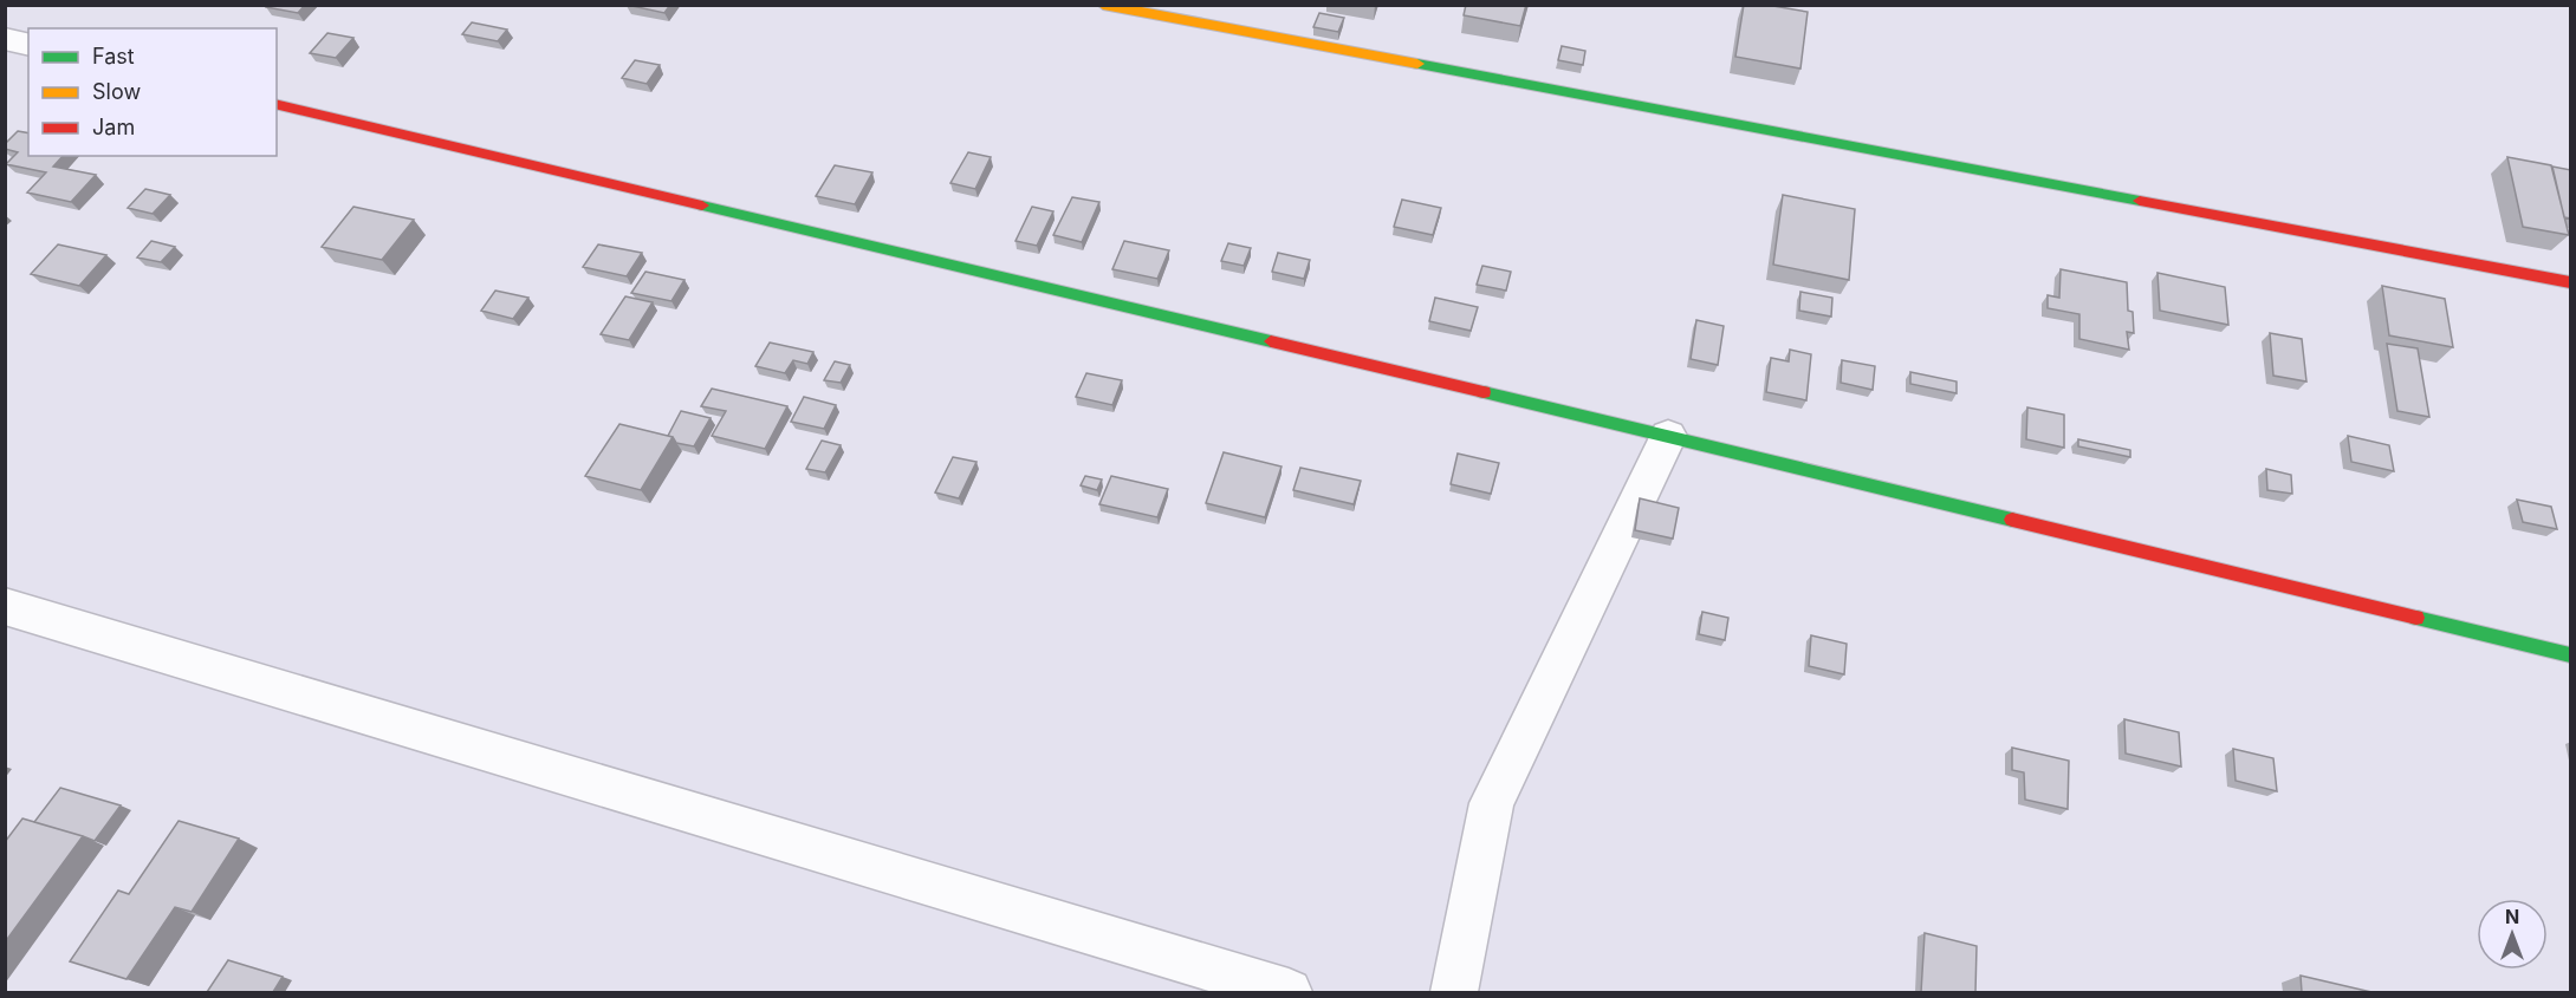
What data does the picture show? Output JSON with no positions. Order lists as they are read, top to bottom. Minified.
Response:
{"legend":["Fast","Slow","Jam"],"north":"top"}
